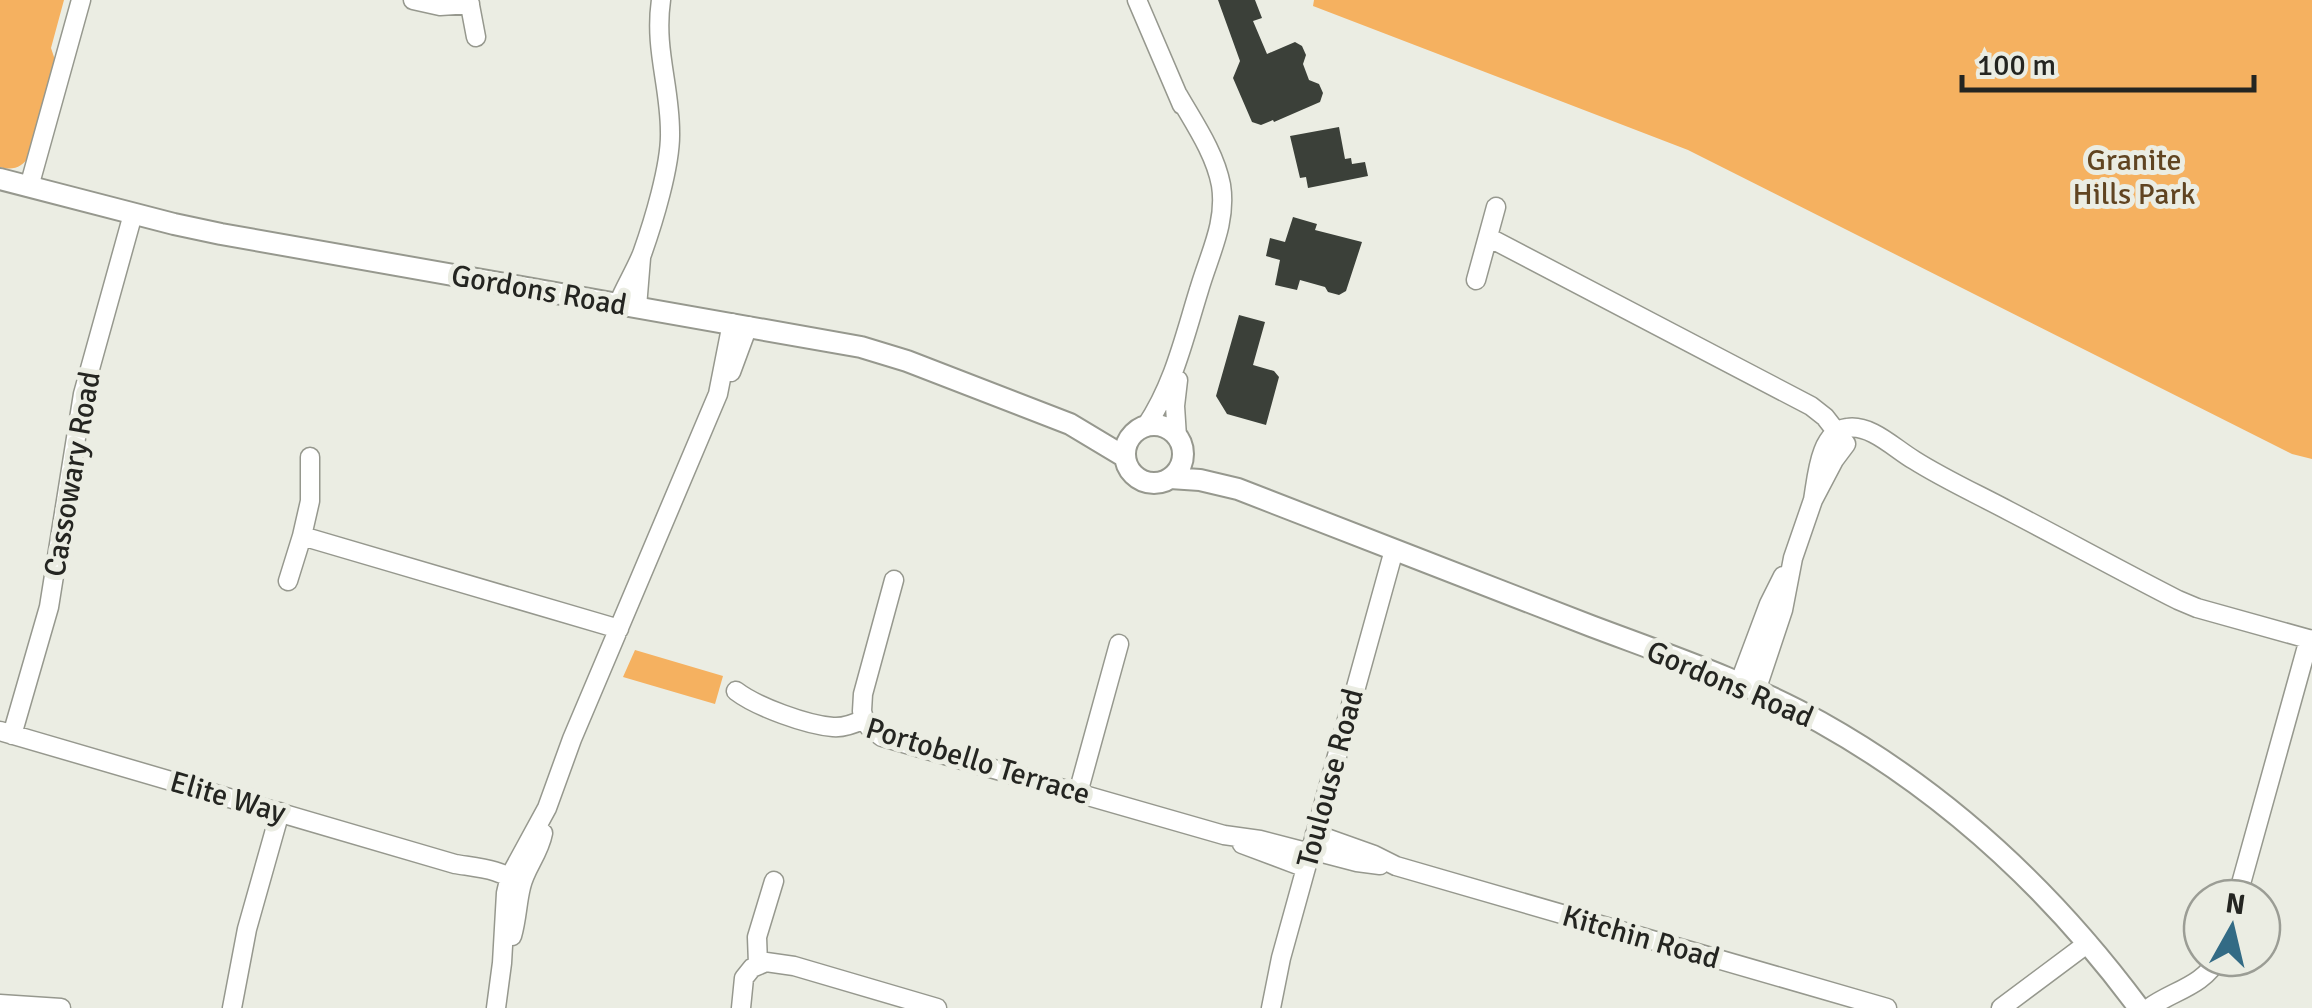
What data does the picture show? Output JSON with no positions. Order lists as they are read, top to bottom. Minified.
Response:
{"streets":{"street":["Gordons Road","Cassowary Road","Portobello Terrace","Toulouse Road","Elite Way","Kitchin Road"]},"crossings":[["Gordons Road","Cassowary Road"],["Gordons Road","Toulouse Road"],["Cassowary Road","Elite Way"],["Portobello Terrace","Toulouse Road"],["Portobello Terrace","Kitchin Road"],["Toulouse Road","Kitchin Road"]],"parks":["Granite Hills Park"],"scale_bar":"100 m","north":"top"}
